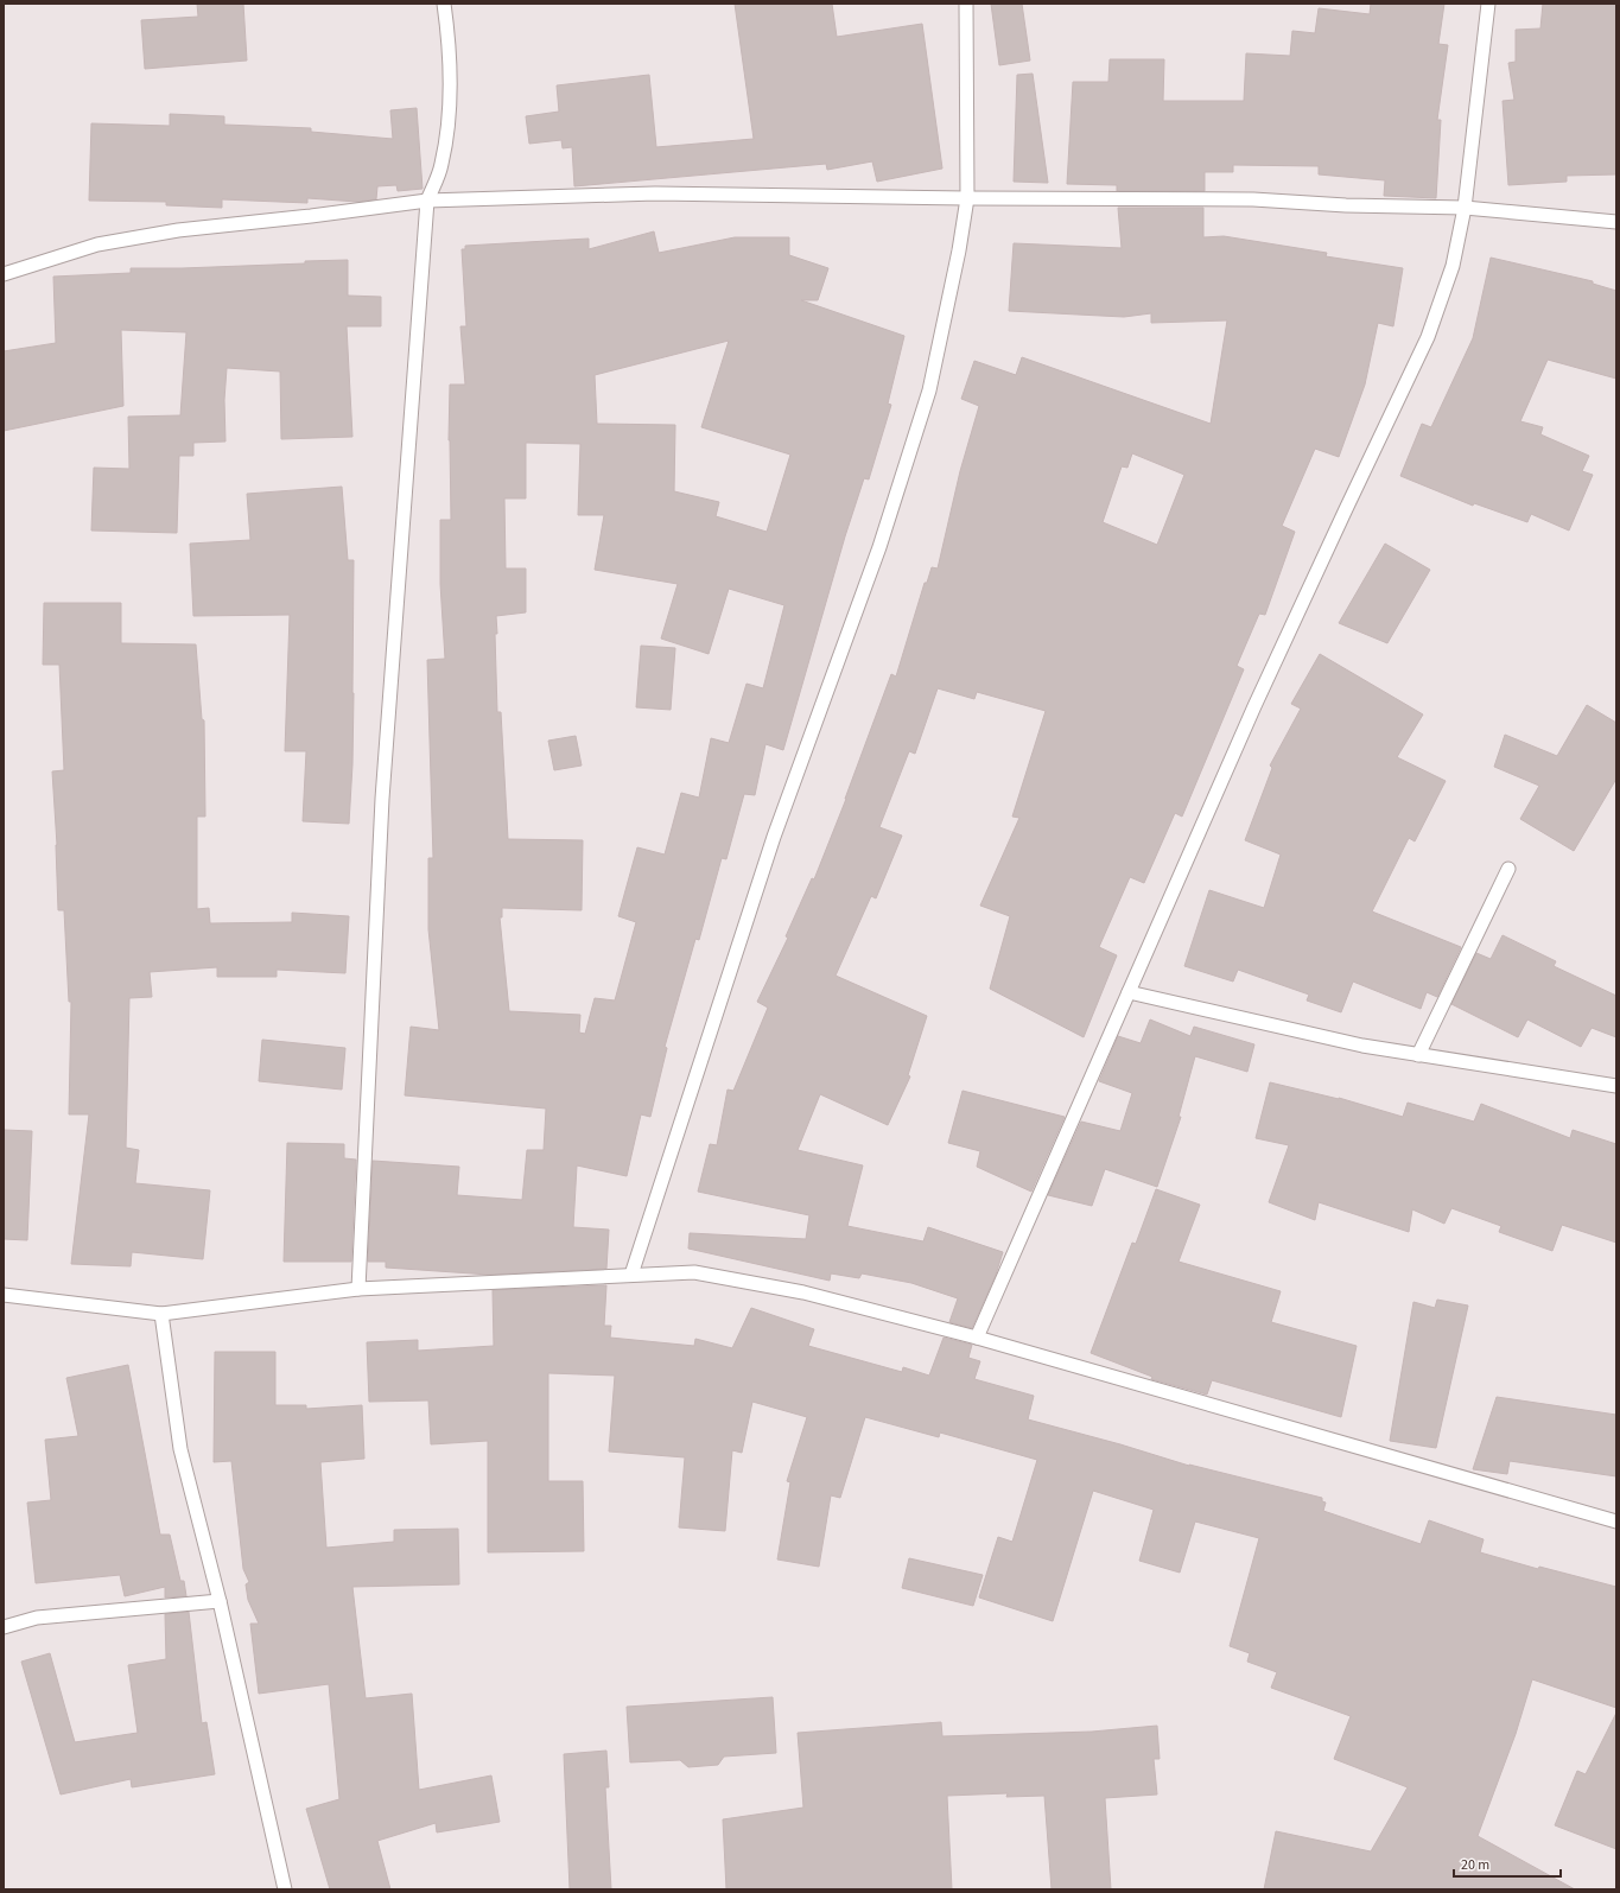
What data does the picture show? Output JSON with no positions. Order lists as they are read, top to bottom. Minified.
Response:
{"scale_bar":"20 m"}
